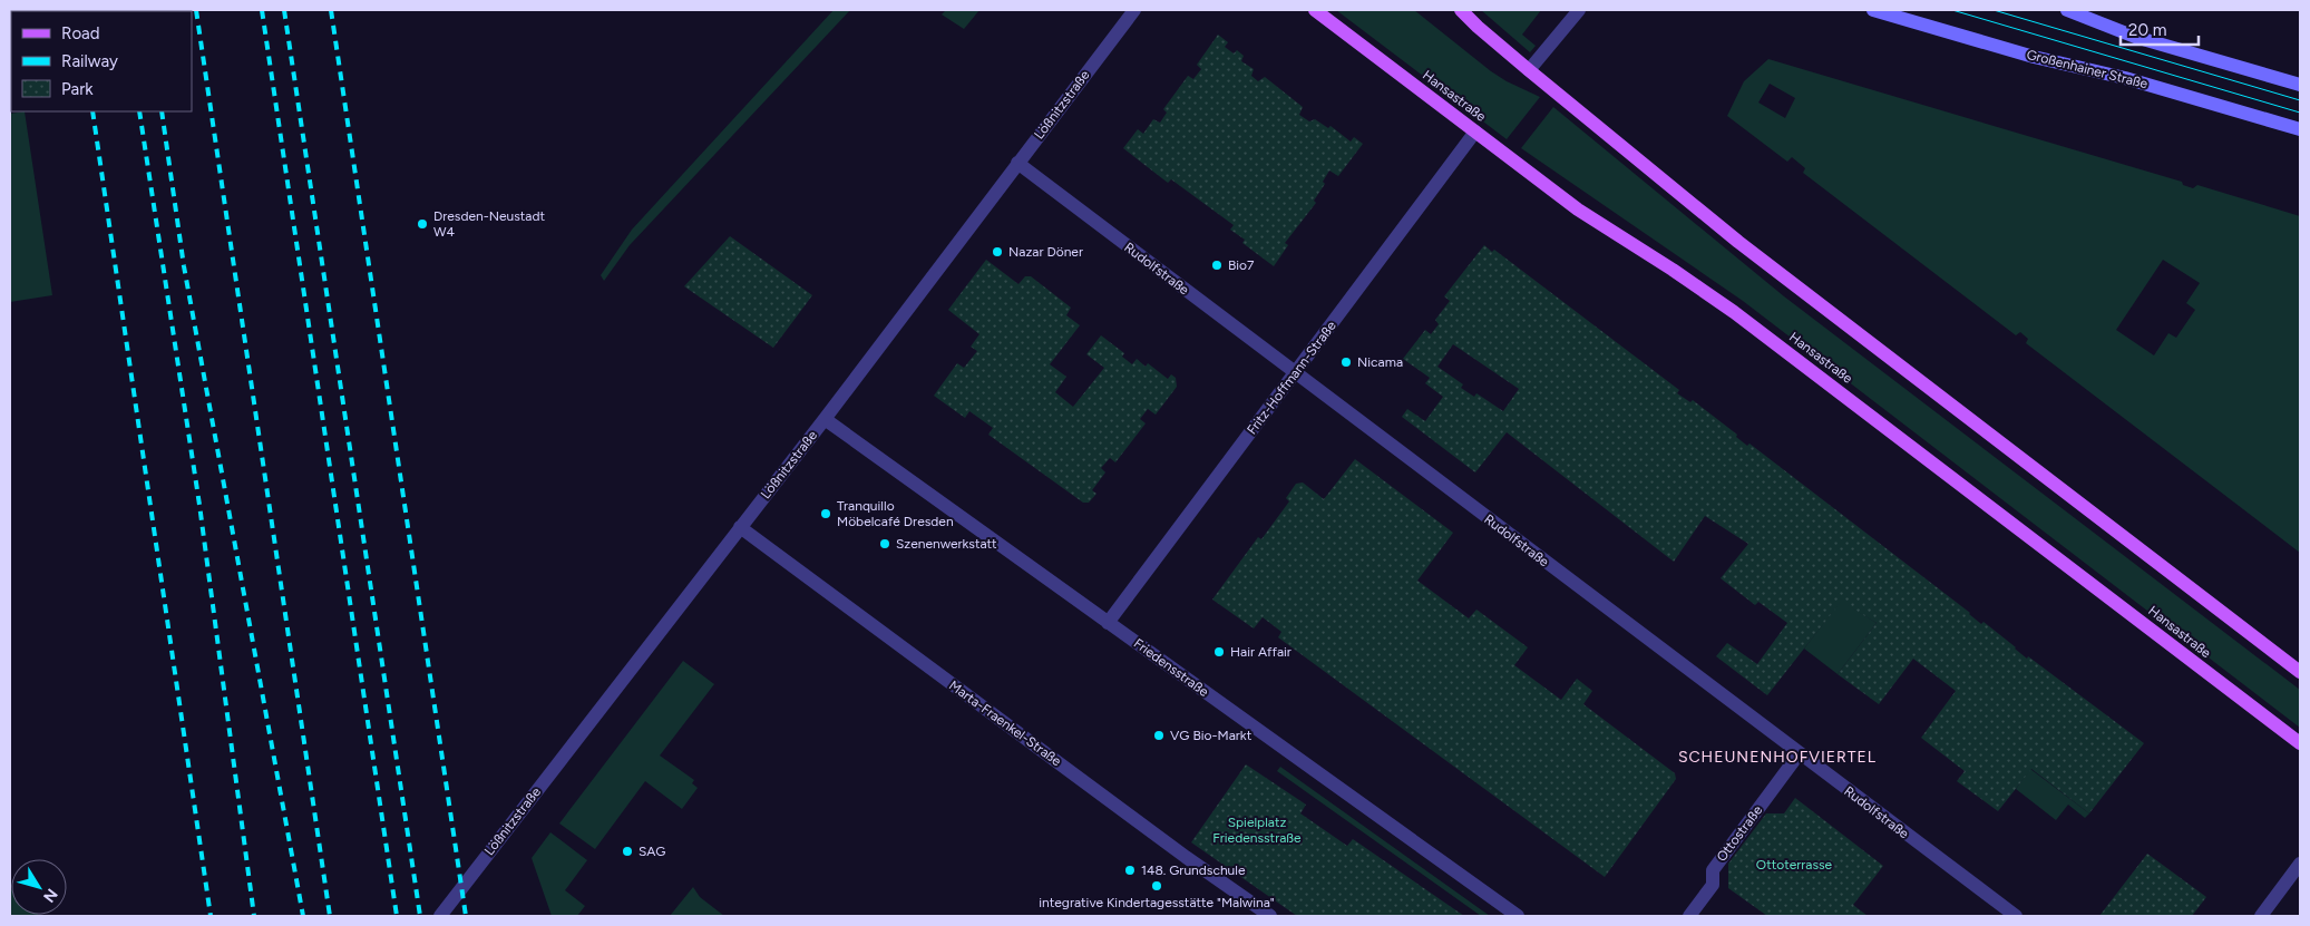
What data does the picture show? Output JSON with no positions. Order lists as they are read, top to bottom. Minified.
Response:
{"streets":{"main road":["Großenhainer Straße","Hansastraße"],"street":["Lößnitzstraße","Rudolfstraße","Fritz-Hoffmann-Straße","Friedensstraße","Marta-Fraenkel-Straße","Ottostraße"]},"crossings":[["Hansastraße","Fritz-Hoffmann-Straße"],["Lößnitzstraße","Rudolfstraße"],["Lößnitzstraße","Friedensstraße"],["Lößnitzstraße","Marta-Fraenkel-Straße"],["Rudolfstraße","Fritz-Hoffmann-Straße"],["Rudolfstraße","Ottostraße"],["Fritz-Hoffmann-Straße","Friedensstraße"]],"districts":["SCHEUNENHOFVIERTEL"],"parks":["Spielplatz Friedensstraße","Ottoterrasse"],"places":["Dresden-Neustadt W4","Nazar Döner","Bio7","Nicama","Tranquillo Möbelcafé Dresden","Szenenwerkstatt","Hair Affair","VG Bio-Markt","SAG","148. Grundschule","integrative Kindertagesstätte \"Malwina\""],"legend":["Road","Railway","Park"],"scale_bar":"20 m","north":"bottom right"}
